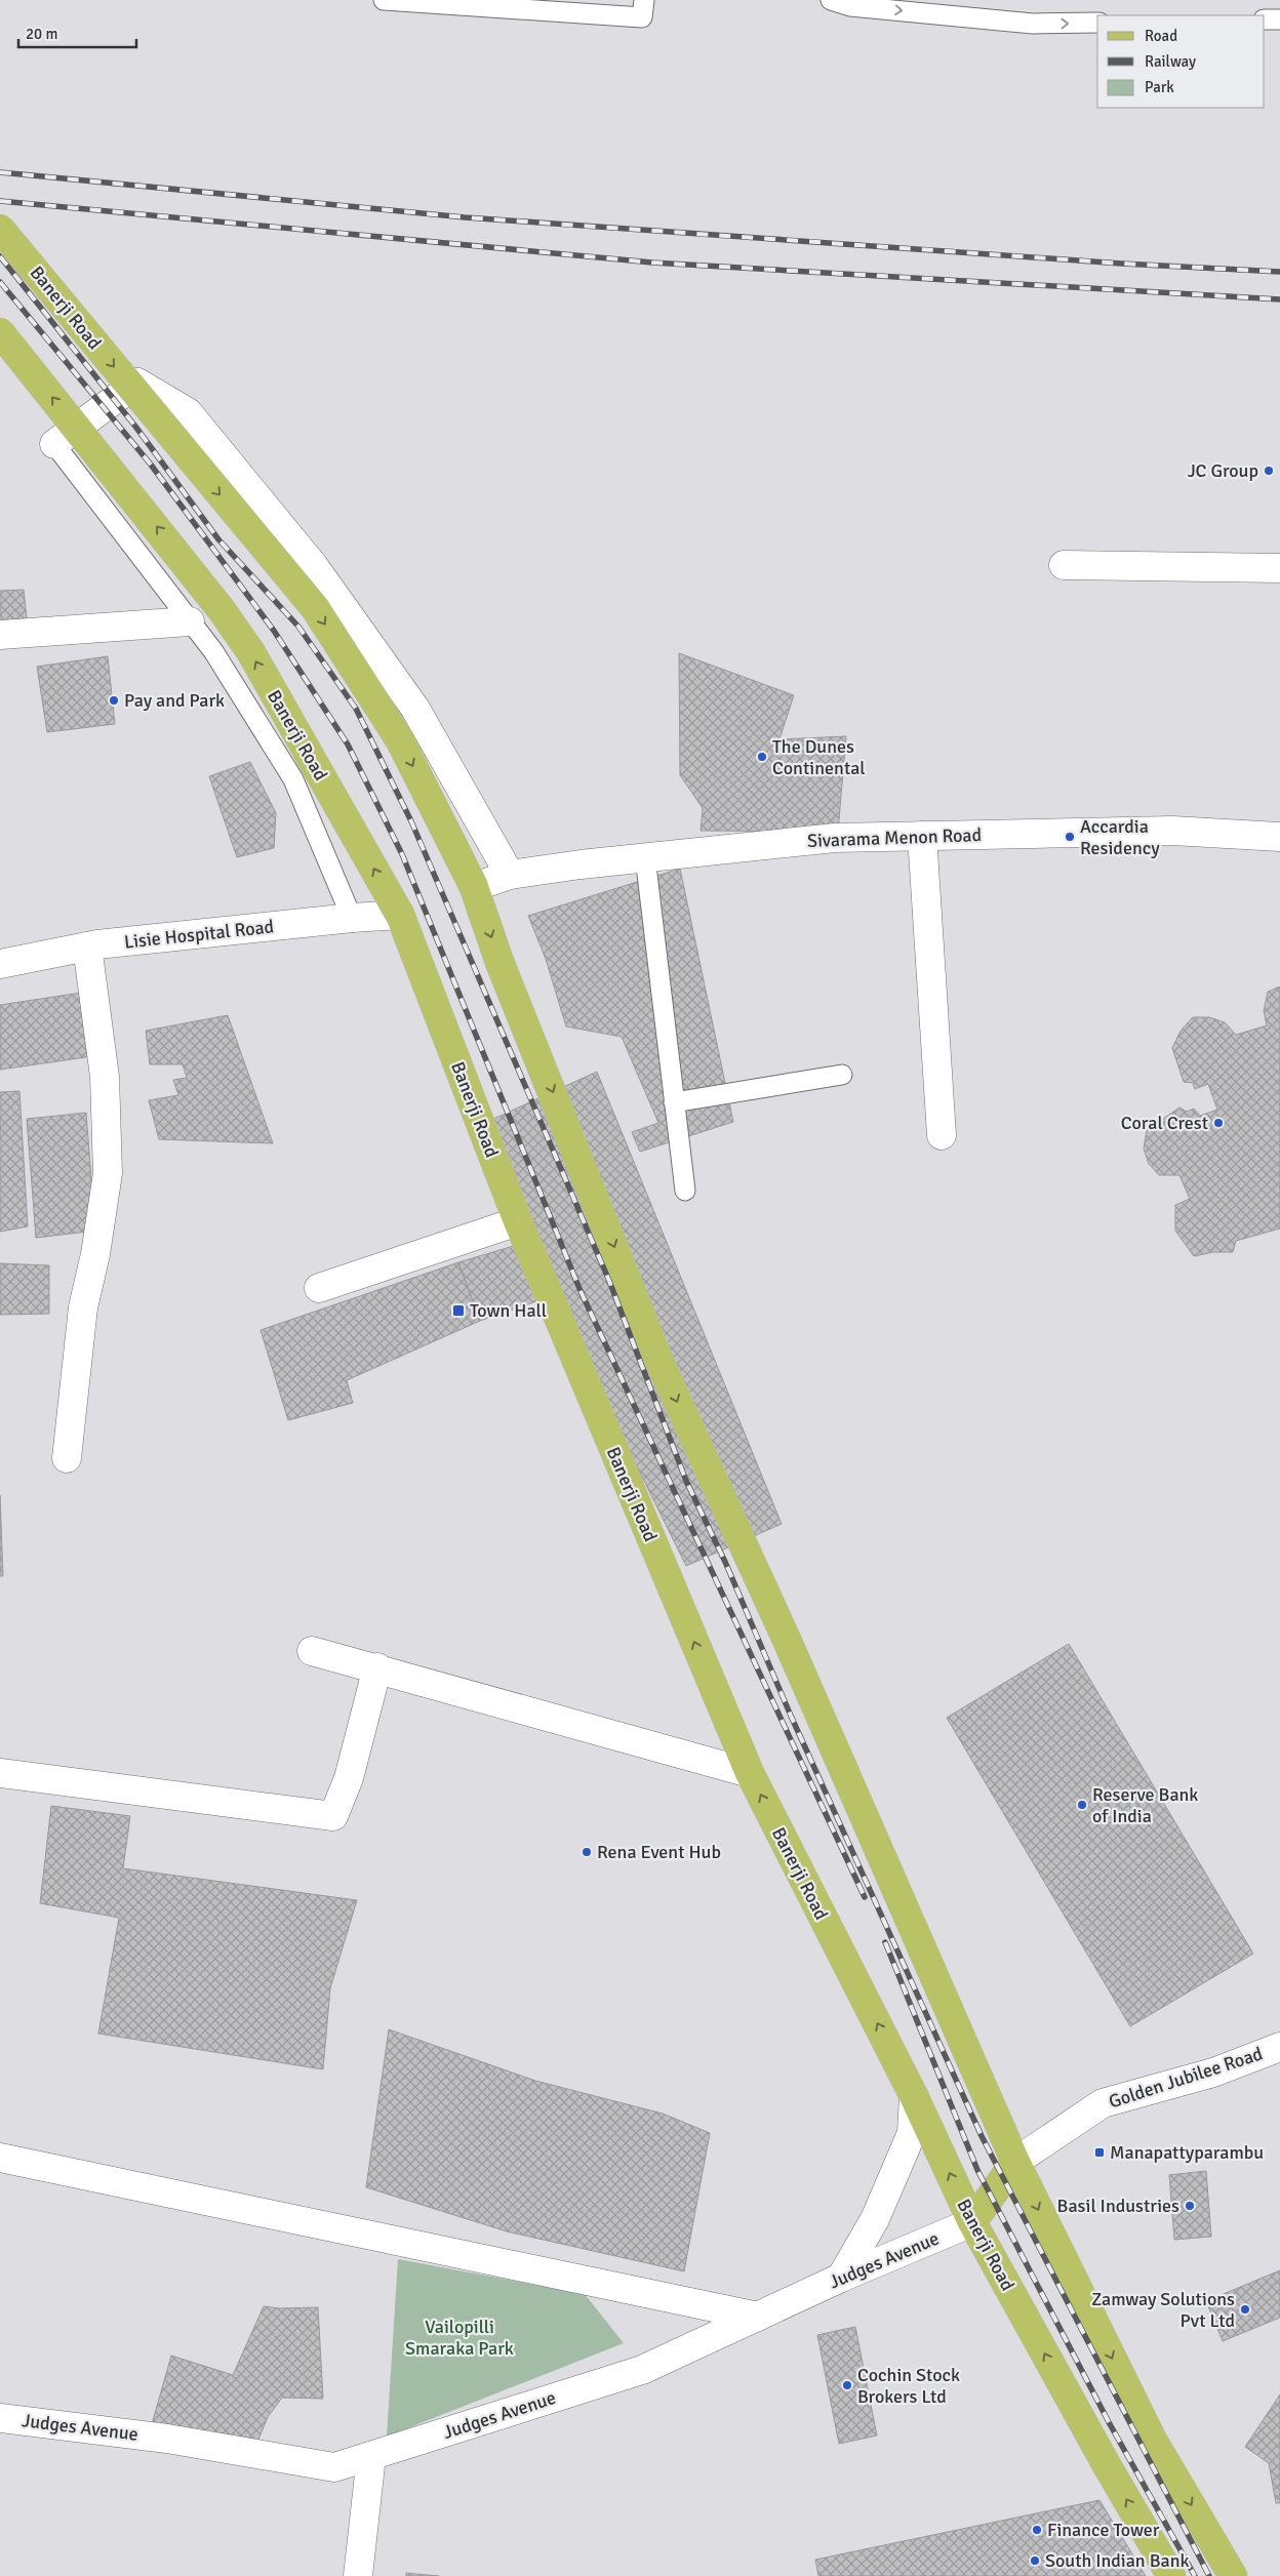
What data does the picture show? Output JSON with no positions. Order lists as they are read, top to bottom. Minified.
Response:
{"streets":{"main road":["Banerji Road"],"street":["Sivarama Menon Road","Lisie Hospital Road","Golden Jubilee Road","Judges Avenue"]},"crossings":[["Banerji Road","Lisie Hospital Road"],["Banerji Road","Golden Jubilee Road"],["Banerji Road","Judges Avenue"]],"parks":["Vailopilli Smaraka Park"],"places":{"other":["JC Group","Pay and Park","The Dunes Continental","Accardia Residency","Coral Crest","Reserve Bank of India","Rena Event Hub","Basil Industries","Zamway Solutions Pvt Ltd","Cochin Stock Brokers Ltd","Finance Tower","South Indian Bank"],"transit":["Town Hall","Manapattyparambu"]},"legend":["Road","Railway","Park"],"scale_bar":"20 m"}
